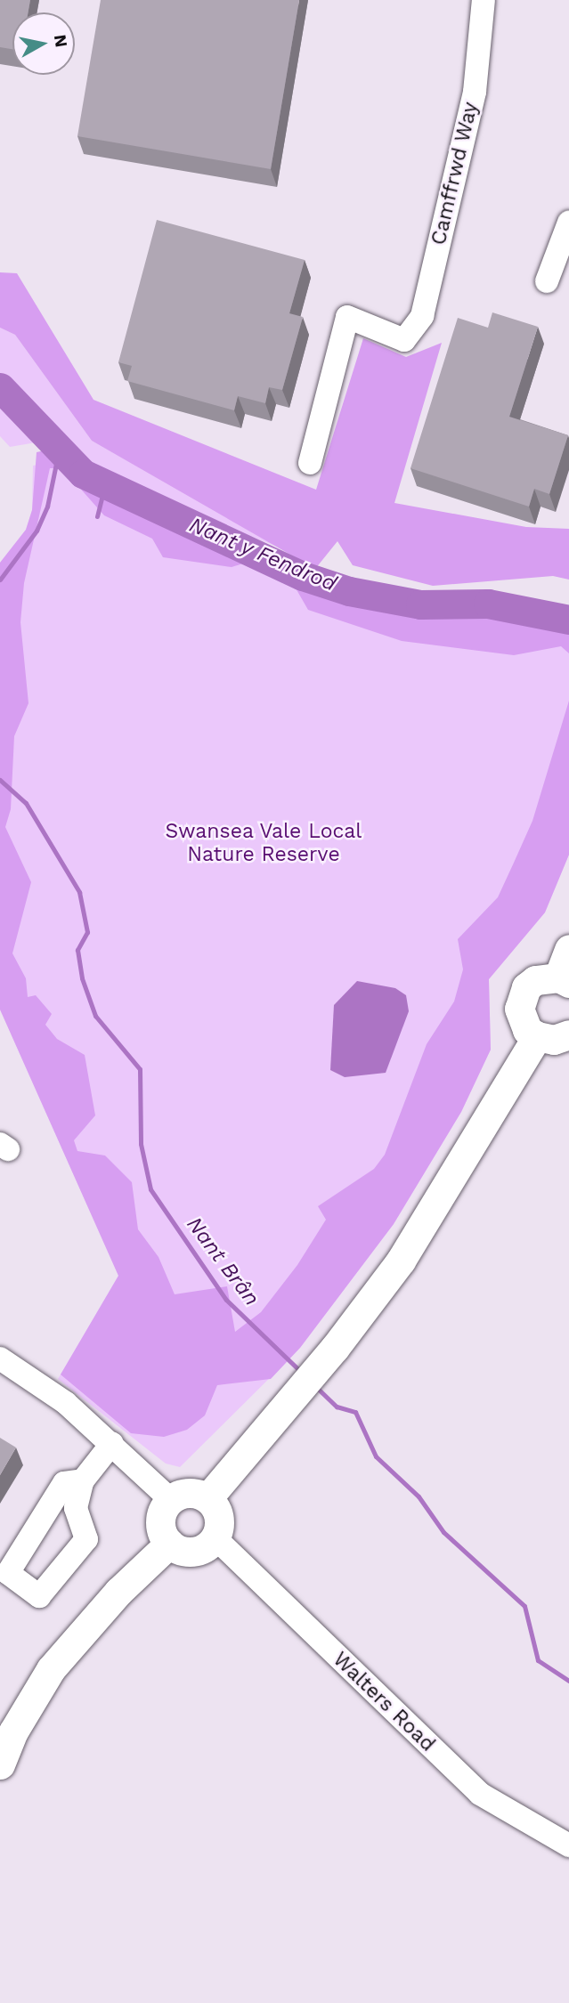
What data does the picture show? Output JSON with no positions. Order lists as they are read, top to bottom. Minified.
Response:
{"streets":{"street":["Camffrwd Way","Walters Road"]},"water":["Nant y Fendrod","Nant Brân"],"parks":["Swansea Vale Local Nature Reserve"],"north":"right"}
